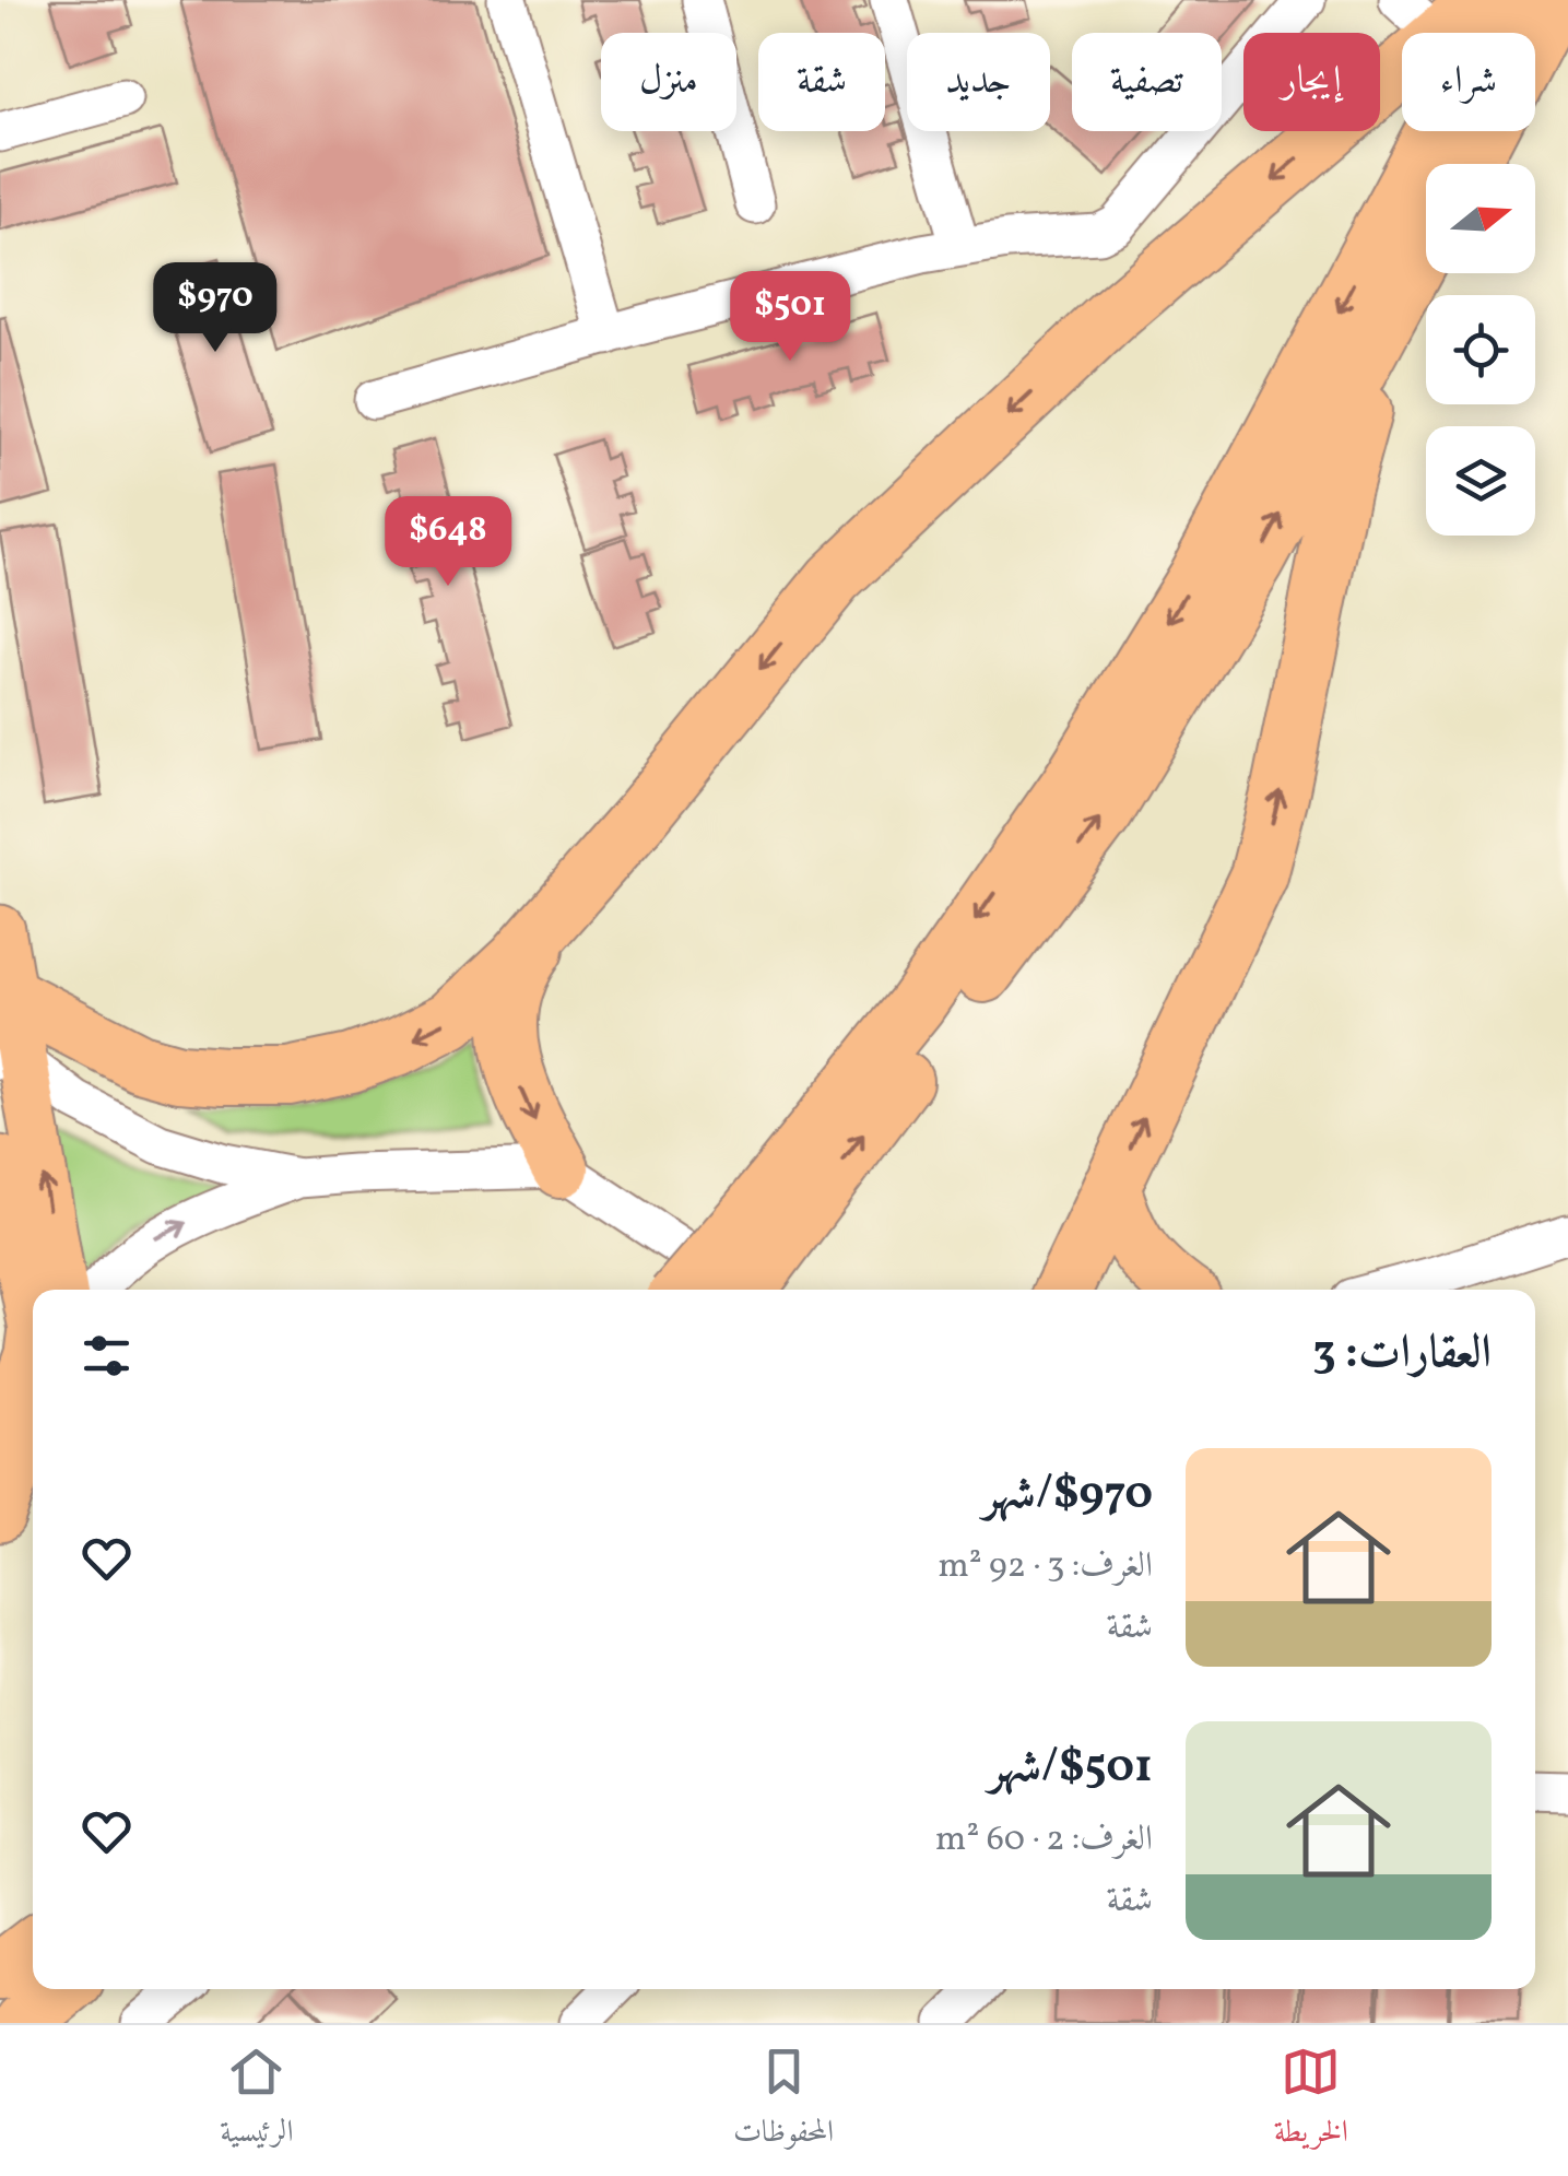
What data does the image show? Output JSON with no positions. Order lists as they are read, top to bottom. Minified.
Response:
{"north":"right","page":{"chip":["شراء","إيجار","تصفية","جديد","شقة","منزل"],"price":["$970","$501","$648"],"heading":"العقارات: 3","list":[{"name":"$970/شهر","note":"الغرف: 3 · 92 m² · شقة"},{"name":"$501/شهر","note":"الغرف: 2 · 60 m² · شقة"}],"tabs":["الخريطة","المحفوظات","الرئيسية"]}}
